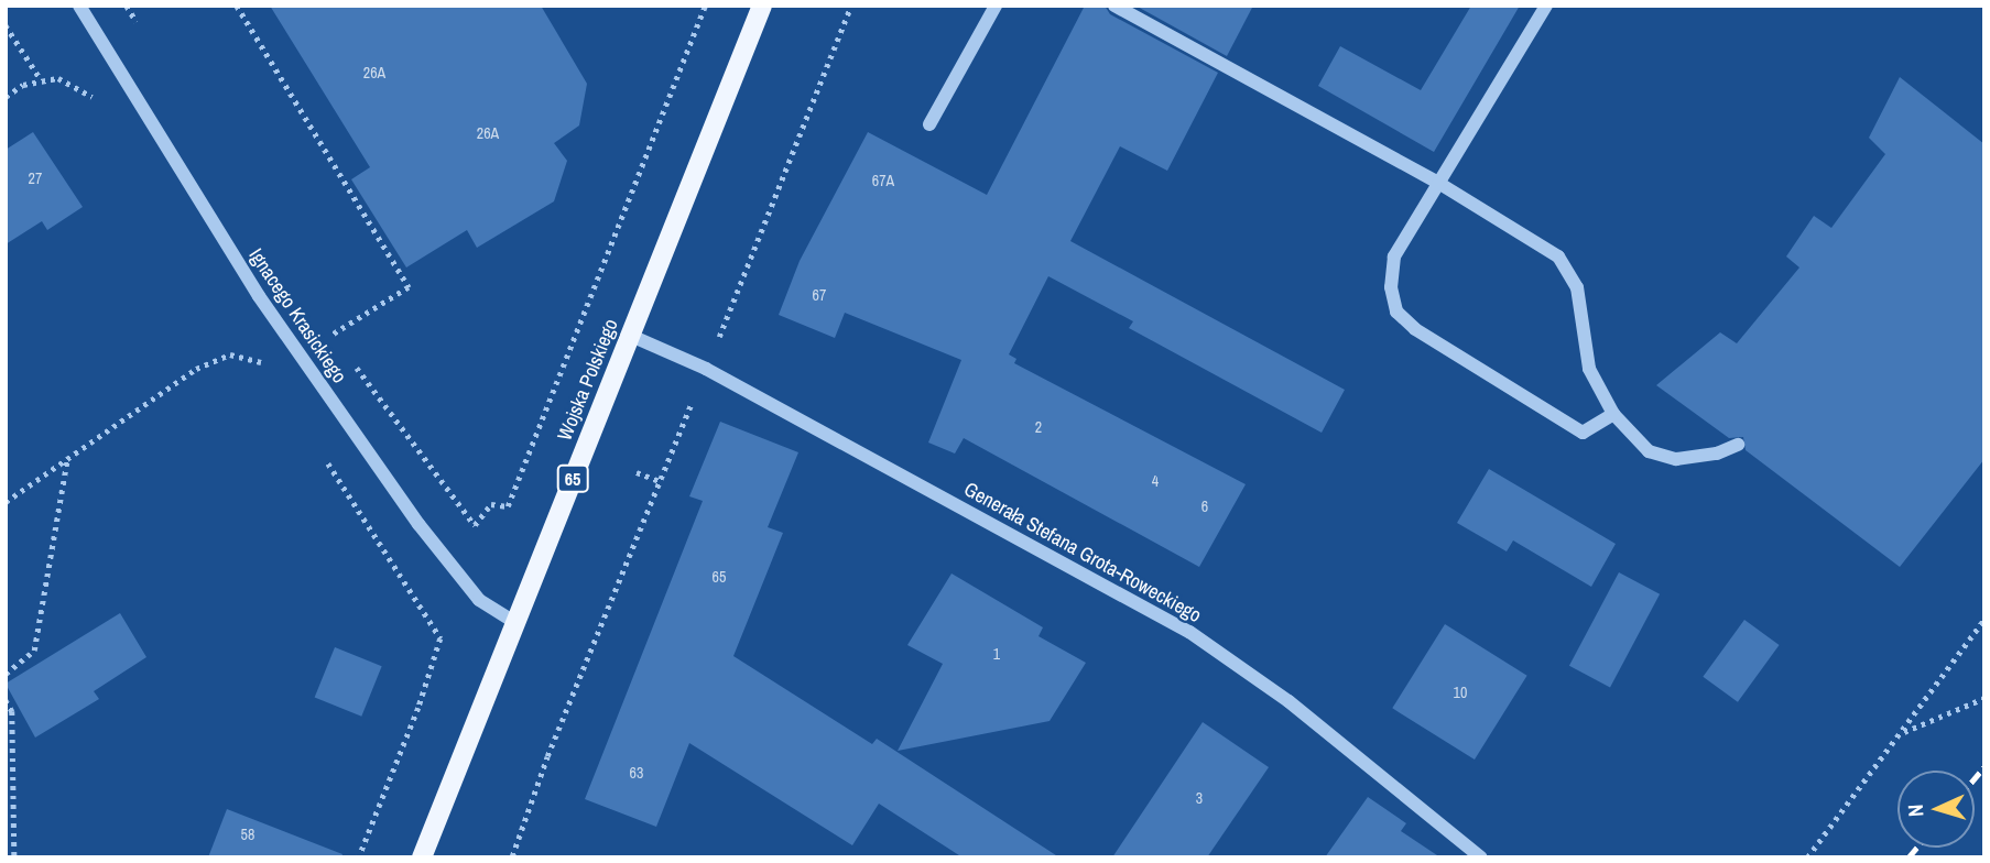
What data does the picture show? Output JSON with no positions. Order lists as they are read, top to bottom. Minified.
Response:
{"streets":{"main road":["Wojska Polskiego","65"],"street":["Ignacego Krasickiego","Generała Stefana Grota-Roweckiego"]},"crossings":[["Ignacego Krasickiego","Wojska Polskiego"],["Wojska Polskiego","Generała Stefana Grota-Roweckiego"]],"house_numbers":["26A","26A","27","67A","67","2","4","6","65","1","10","63","3","58"],"north":"left"}
